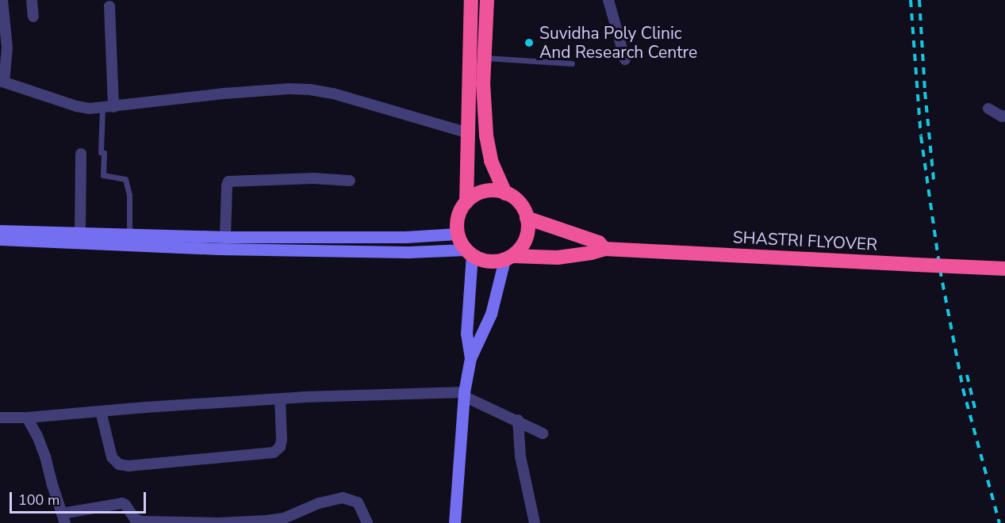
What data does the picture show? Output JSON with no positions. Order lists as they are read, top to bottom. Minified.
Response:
{"streets":{"highway":["SHASTRI FLYOVER"]},"places":["Suvidha Poly Clinic And Research Centre"],"scale_bar":"100 m"}
